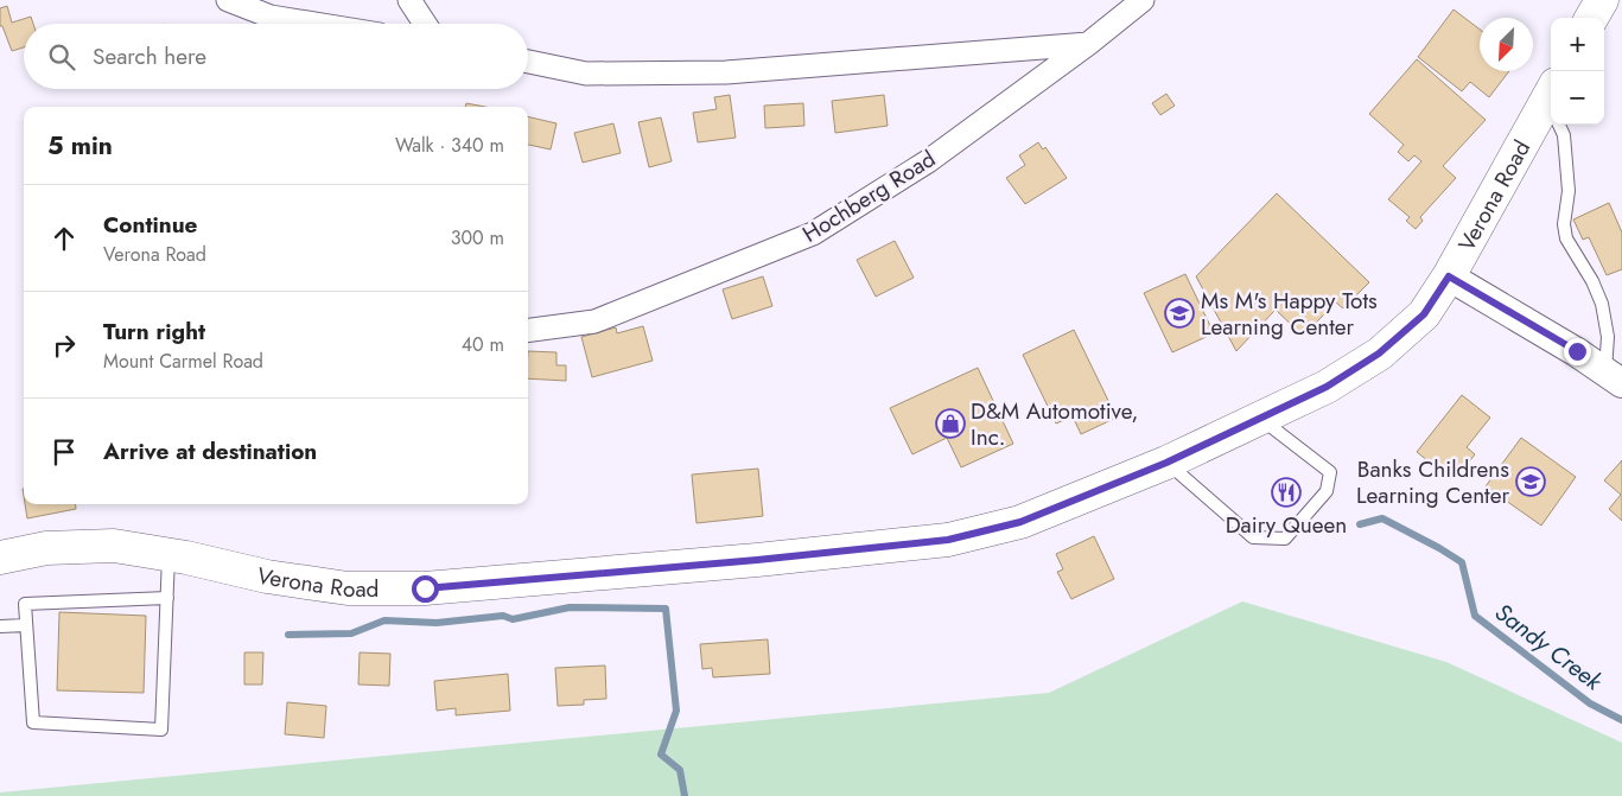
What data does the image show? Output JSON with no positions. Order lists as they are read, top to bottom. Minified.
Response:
{"streets":{"main road":["Verona Road"],"street":["Hochberg Road"]},"water":["Sandy Creek"],"places":{"school or university":["Ms M's Happy Tots Learning Center","Banks Childrens Learning Center"],"shop":["D&M Automotive, Inc."],"restaurant":["Dairy Queen"]},"north":"bottom left","page":{"map_buttons":["+","−"],"search":"Search here","heading":["5 min","Walk · 340 m"],"list":[["Continue","Verona Road","300 m"],["Turn right","Mount Carmel Road","40 m"],"Arrive at destination"]}}
